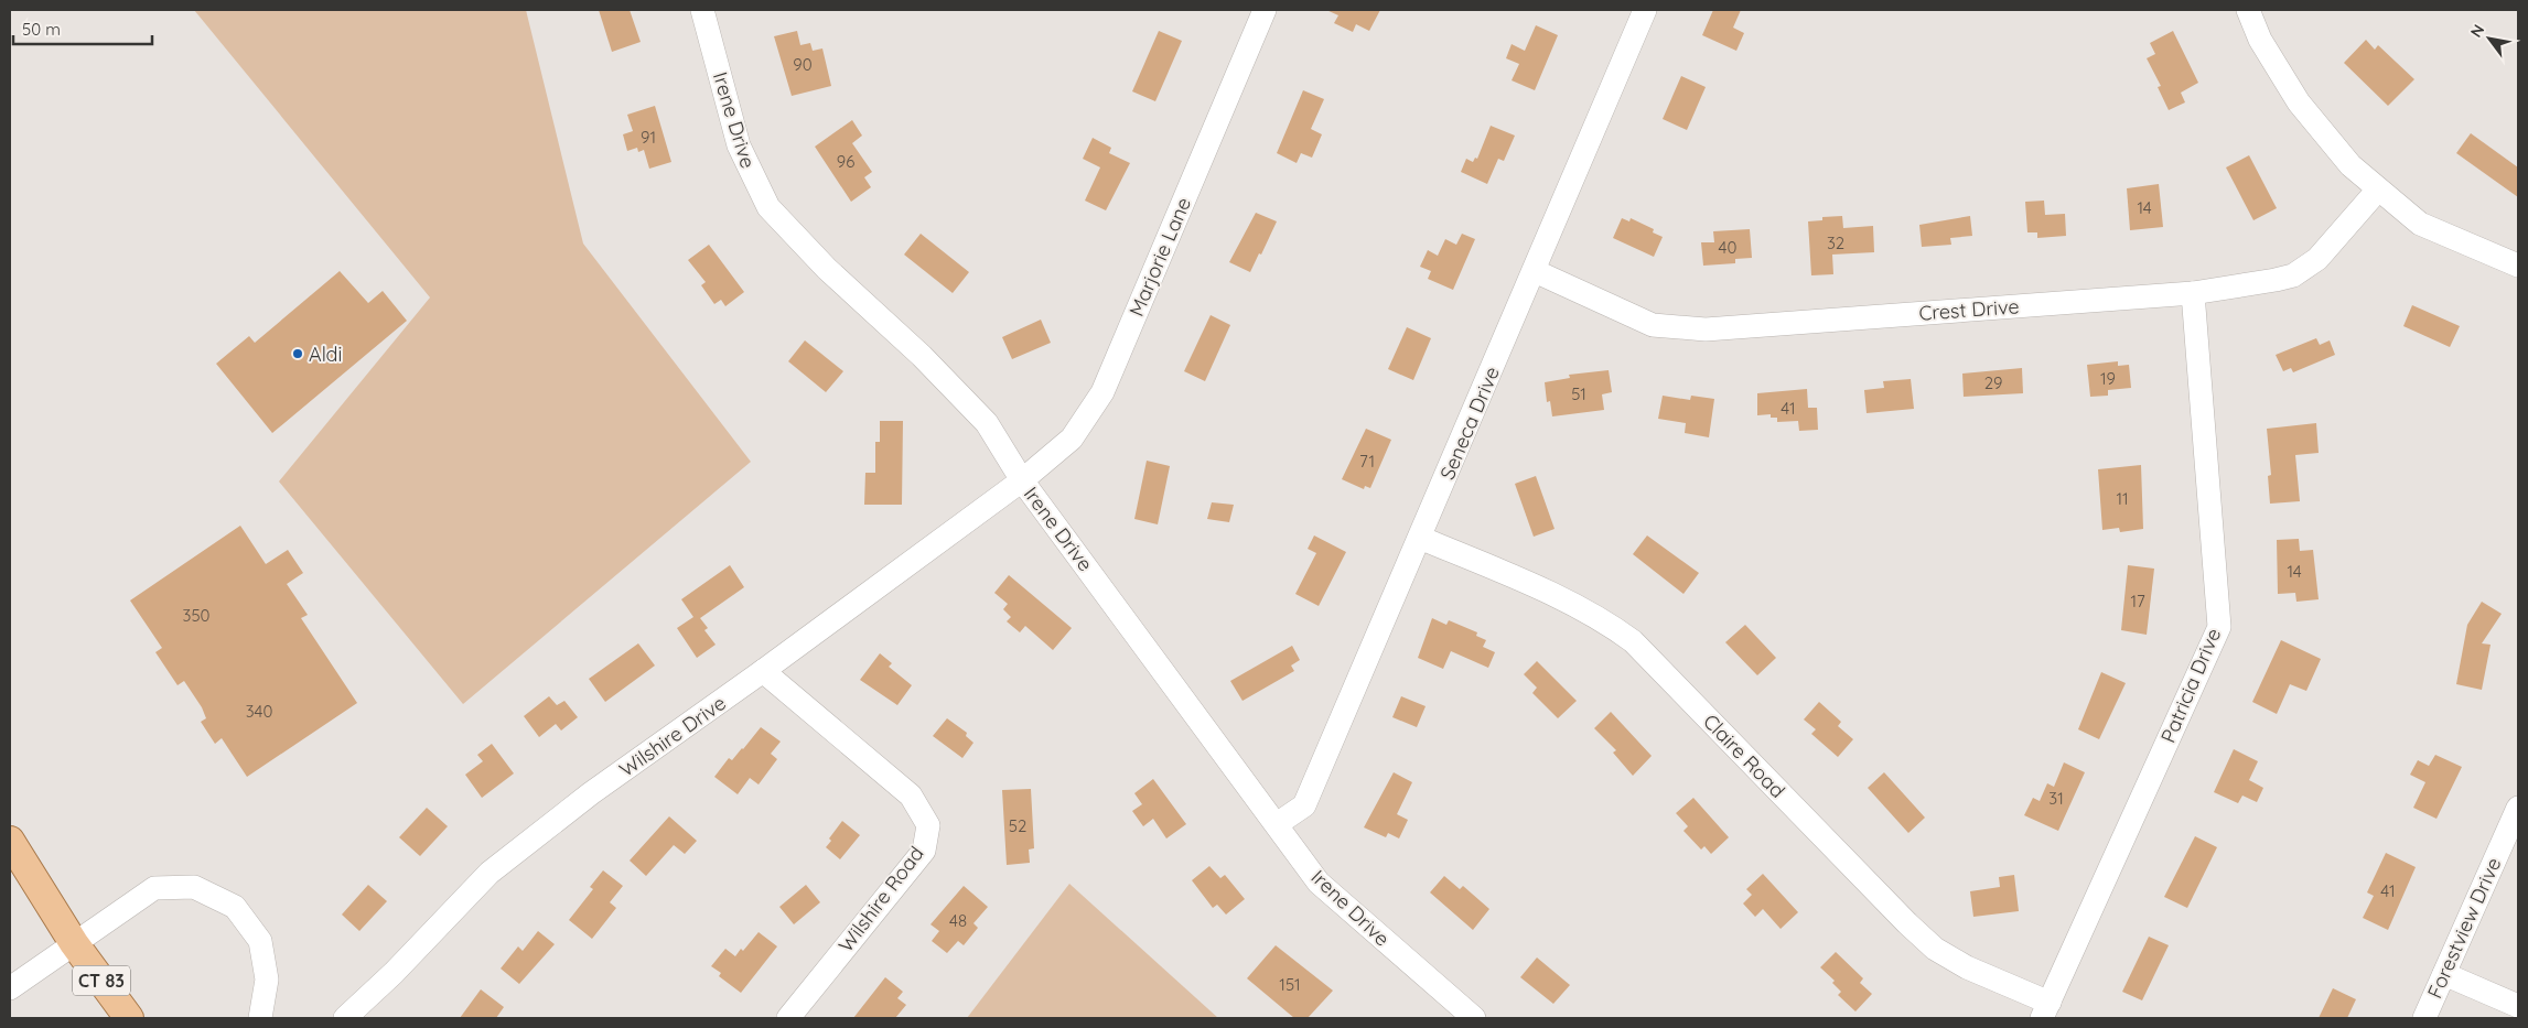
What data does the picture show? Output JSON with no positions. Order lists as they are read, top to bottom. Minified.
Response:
{"streets":{"main road":["CT 83"],"street":["Irene Drive","Marjorie Lane","Crest Drive","Seneca Drive","Patricia Drive","Wilshire Drive","Claire Road","Wilshire Road","Forestview Drive"]},"crossings":[["Irene Drive","Marjorie Lane"],["Irene Drive","Seneca Drive"],["Irene Drive","Wilshire Drive"],["Marjorie Lane","Wilshire Drive"],["Crest Drive","Seneca Drive"],["Crest Drive","Patricia Drive"],["Seneca Drive","Claire Road"],["Patricia Drive","Claire Road"],["Wilshire Drive","Wilshire Road"]],"places":["Aldi"],"house_numbers":["90","91","96","14","32","40","19","29","51","41","71","11","14","17","350","340","31","52","41","48","151"],"scale_bar":"50 m","north":"top left"}
